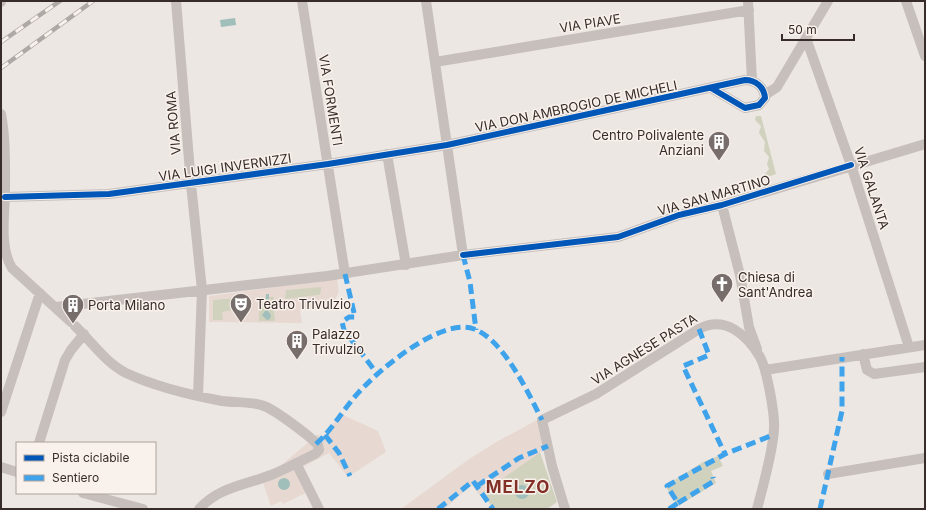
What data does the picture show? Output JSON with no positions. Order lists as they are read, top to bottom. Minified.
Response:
{"streets":{"street":["VIA PIAVE","VIA FORMENTI","VIA DON AMBROGIO DE MICHELI","VIA ROMA","VIA LUIGI INVERNIZZI","VIA GALANTA","VIA SAN MARTINO","VIA AGNESE PASTA"]},"crossings":[["VIA FORMENTI","VIA LUIGI INVERNIZZI"],["VIA FORMENTI","VIA SAN MARTINO"],["VIA DON AMBROGIO DE MICHELI","VIA LUIGI INVERNIZZI"],["VIA ROMA","VIA LUIGI INVERNIZZI"],["VIA ROMA","VIA SAN MARTINO"],["VIA GALANTA","VIA SAN MARTINO"]],"districts":["MELZO"],"places":{"building":["Centro Polivalente Anziani","Porta Milano","Palazzo Trivulzio"],"church":["Chiesa di Sant'Andrea"],"theatre":["Teatro Trivulzio"]},"legend":["Pista ciclabile","Sentiero"],"scale_bar":"50 m"}
